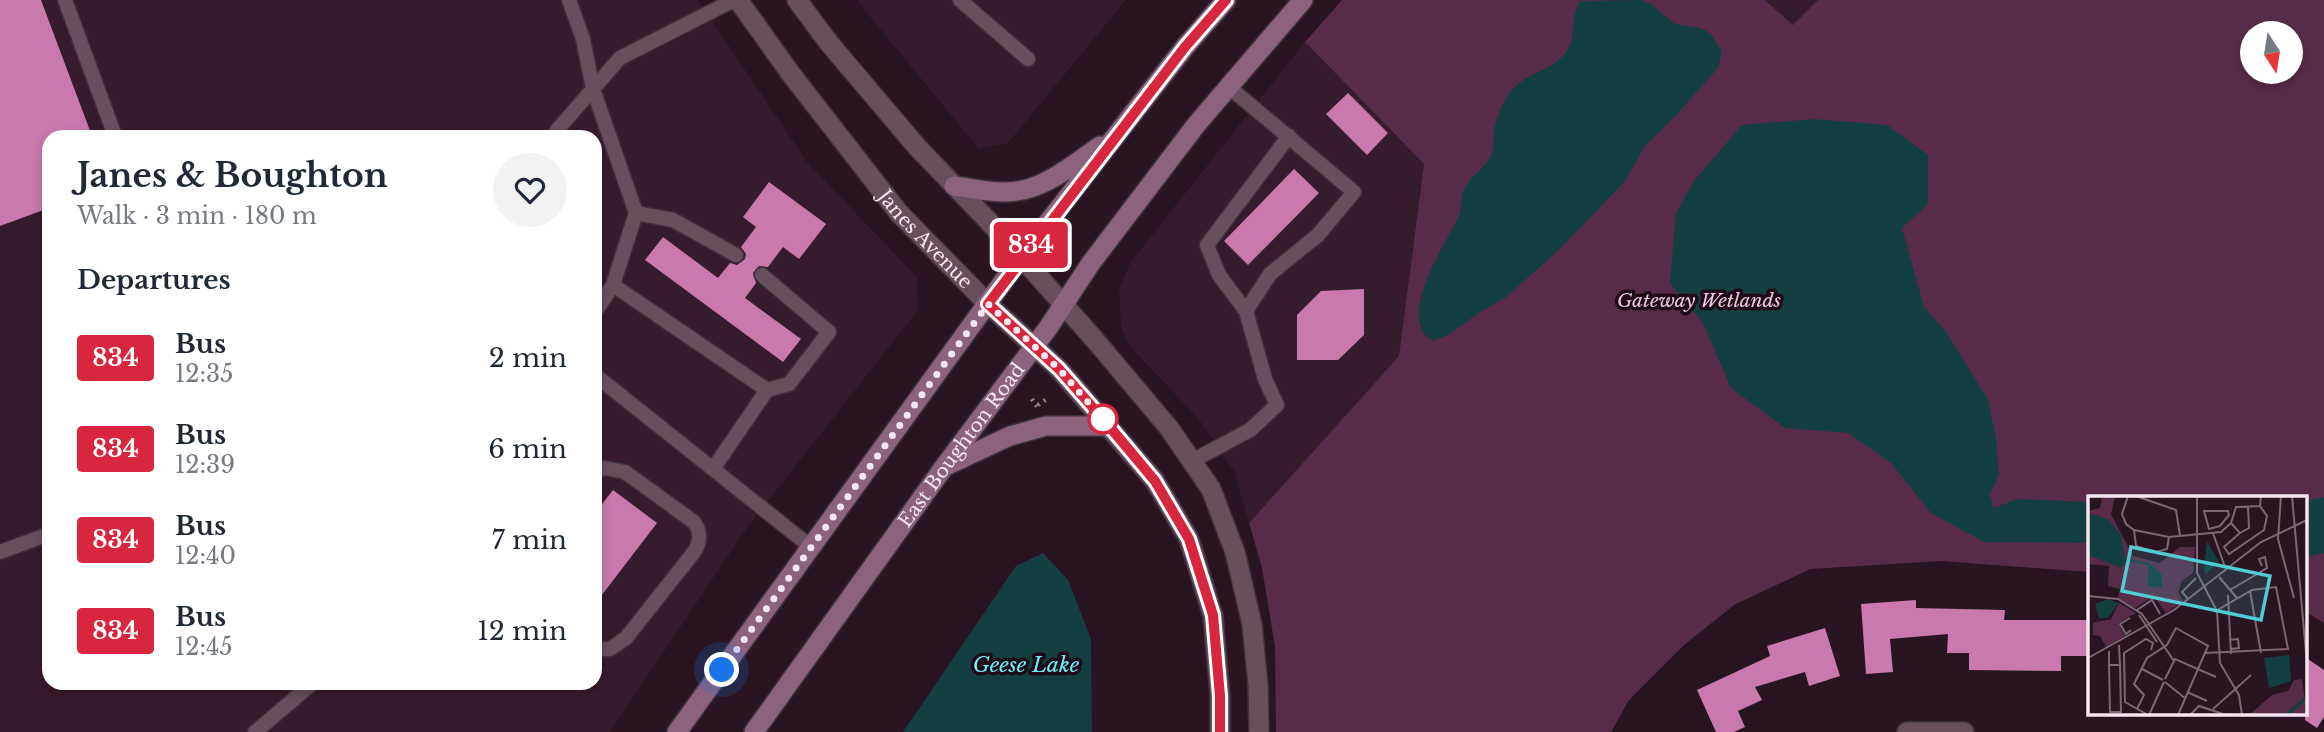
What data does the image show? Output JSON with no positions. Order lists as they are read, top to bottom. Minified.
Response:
{"streets":{"main road":["East Boughton Road"],"street":["Janes Avenue"]},"crossings":[["Janes Avenue","East Boughton Road"]],"water":["Geese Lake"],"parks":["Gateway Wetlands"],"lines":["bus line 834"],"north":"bottom","page":{"on_map":"834","heading":[["Janes & Boughton","Walk · 3 min · 180 m"],"Departures"],"list":[{"mark":"834","name":"Bus","note":"12:35","value":"2 min"},{"mark":"834","name":"Bus","note":"12:39","value":"6 min"},{"mark":"834","name":"Bus","note":"12:40","value":"7 min"},{"mark":"834","name":"Bus","note":"12:45","value":"12 min"}]}}
